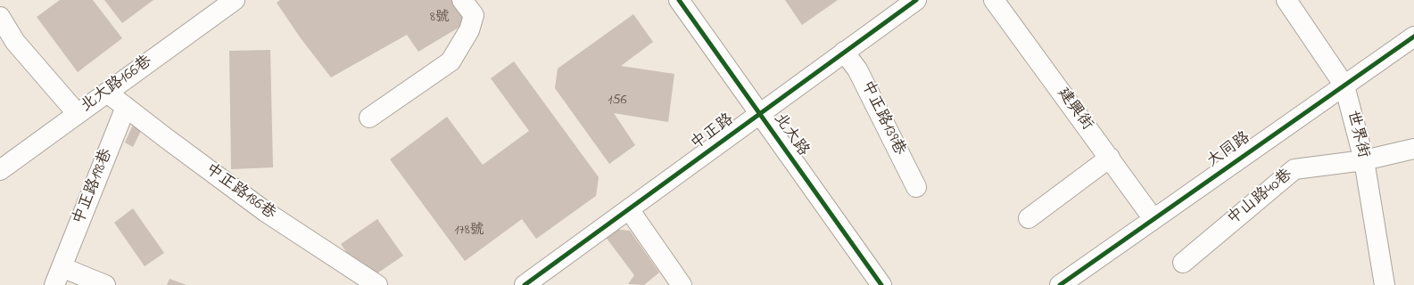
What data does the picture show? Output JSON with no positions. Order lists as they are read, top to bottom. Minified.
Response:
{"streets":{"street":["北大路166巷","建興街","中正路139巷","中正路","世界街","北大路","大同路","中正路198巷","中正路186巷","中山路40巷"]},"crossings":[["北大路166巷","中正路186巷"],["建興街","大同路"],["中正路139巷","中正路"],["中正路","北大路"],["世界街","大同路"],["世界街","中山路40巷"],["中正路198巷","中正路186巷"]],"house_numbers":["8號","156","178號"]}
